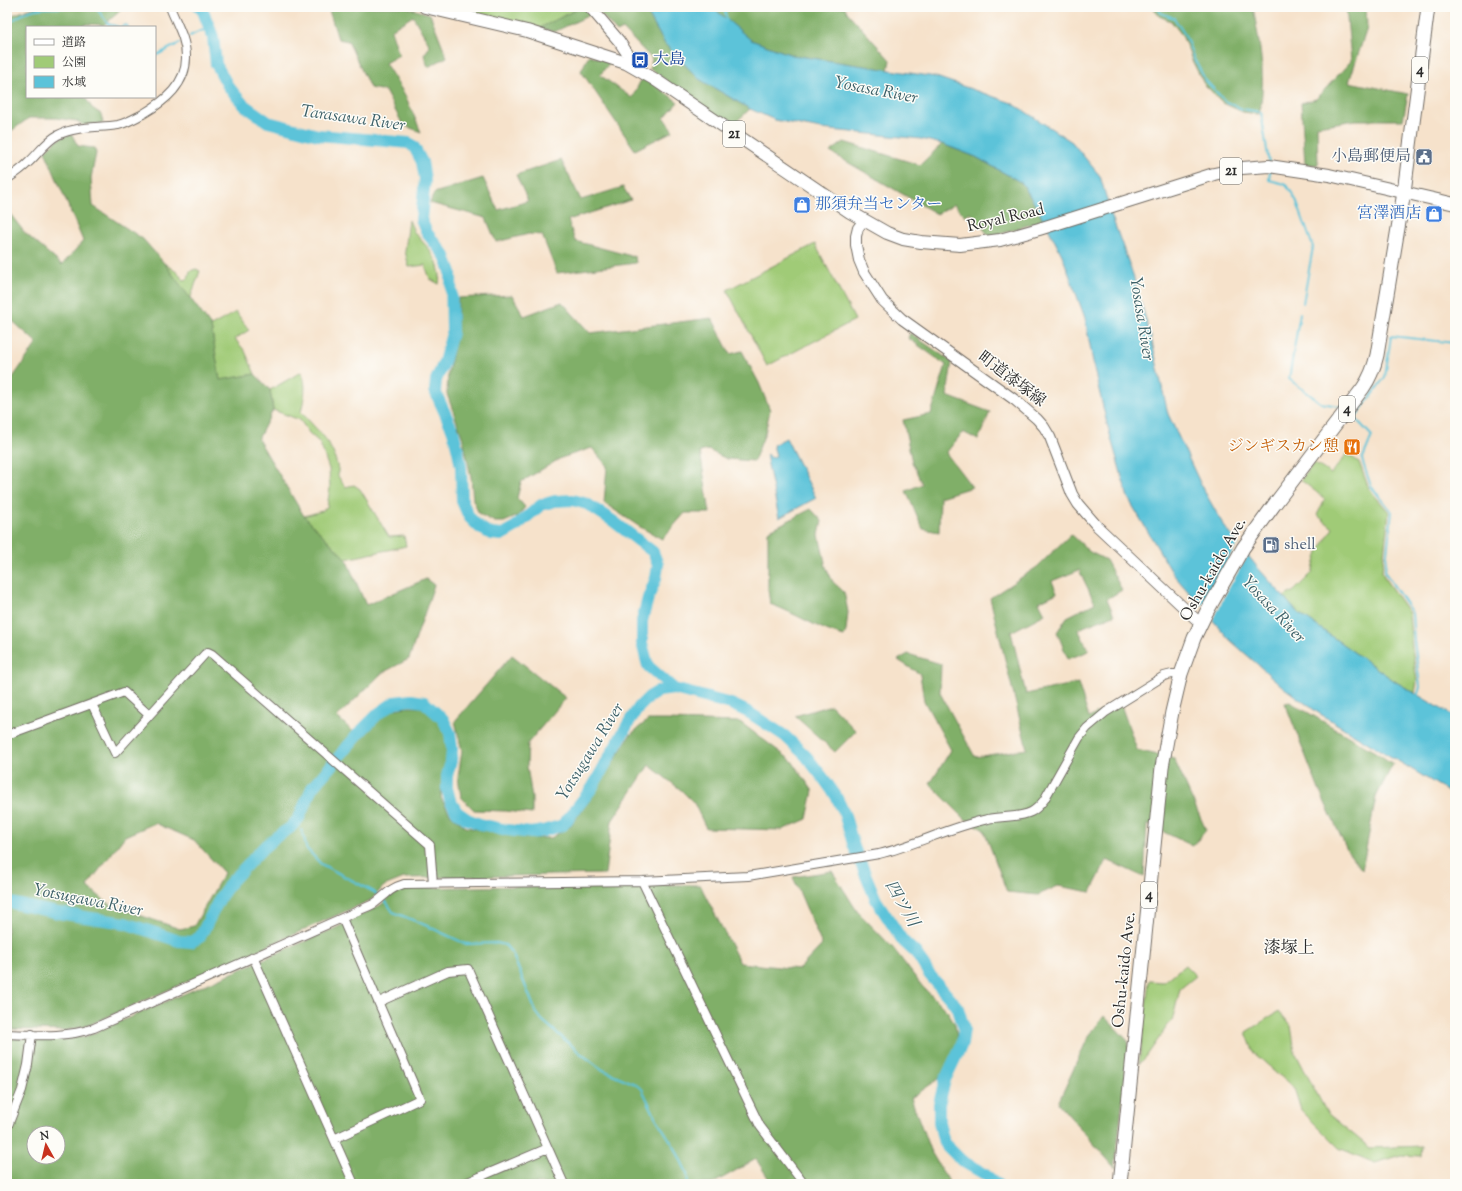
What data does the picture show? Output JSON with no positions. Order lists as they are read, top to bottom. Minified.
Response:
{"streets":{"highway":["4","Oshu-kaido Ave."],"main road":["21","Royal Road"],"street":["町道漆塚線"]},"crossings":[["Royal Road","町道漆塚線"],["Royal Road","Oshu-kaido Ave."],["町道漆塚線","Oshu-kaido Ave."]],"districts":["漆塚上"],"water":["Yosasa River","Tarasawa River","Yotsugawa River","四ツ川"],"places":{"bus stop":["大島"],"public building":["小島郵便局"],"shop":["那須弁当センター","宮澤酒店"],"restaurant":["ジンギスカン憩"],"fuel station":["shell"]},"legend":["道路","公園","水域"],"north":"top"}
